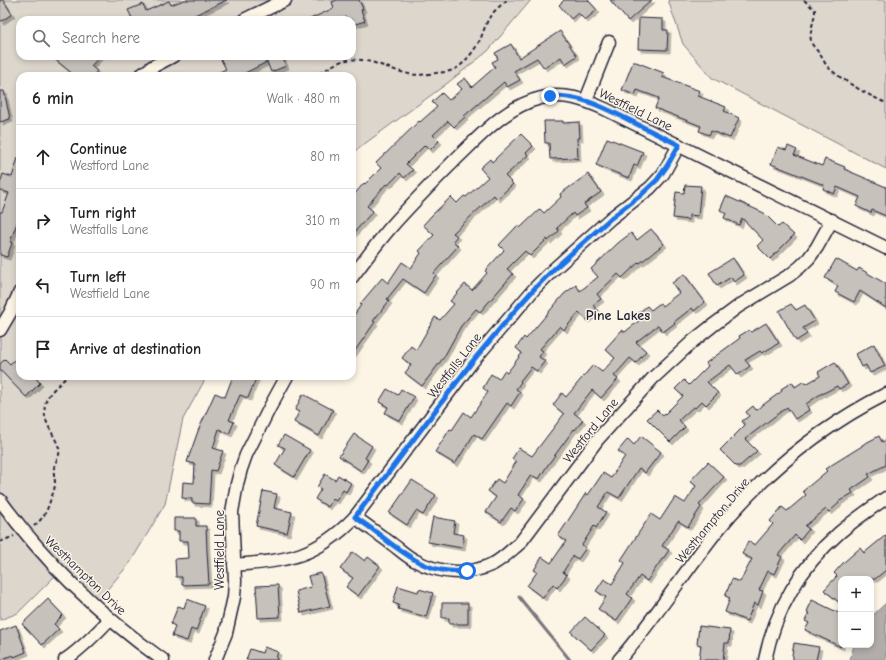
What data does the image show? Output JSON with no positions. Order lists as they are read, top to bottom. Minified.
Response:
{"streets":{"street":["Westfield Lane","Westfalls Lane","Westford Lane","Westhampton Drive"]},"crossings":[["Westfield Lane","Westfalls Lane"],["Westfield Lane","Westford Lane"],["Westfalls Lane","Westford Lane"]],"districts":["Pine Lakes"],"page":{"search":"Search here","heading":["6 min","Walk · 480 m"],"list":[["Continue","Westford Lane","80 m"],["Turn right","Westfalls Lane","310 m"],["Turn left","Westfield Lane","90 m"],"Arrive at destination"],"map_buttons":["+","−"]}}
